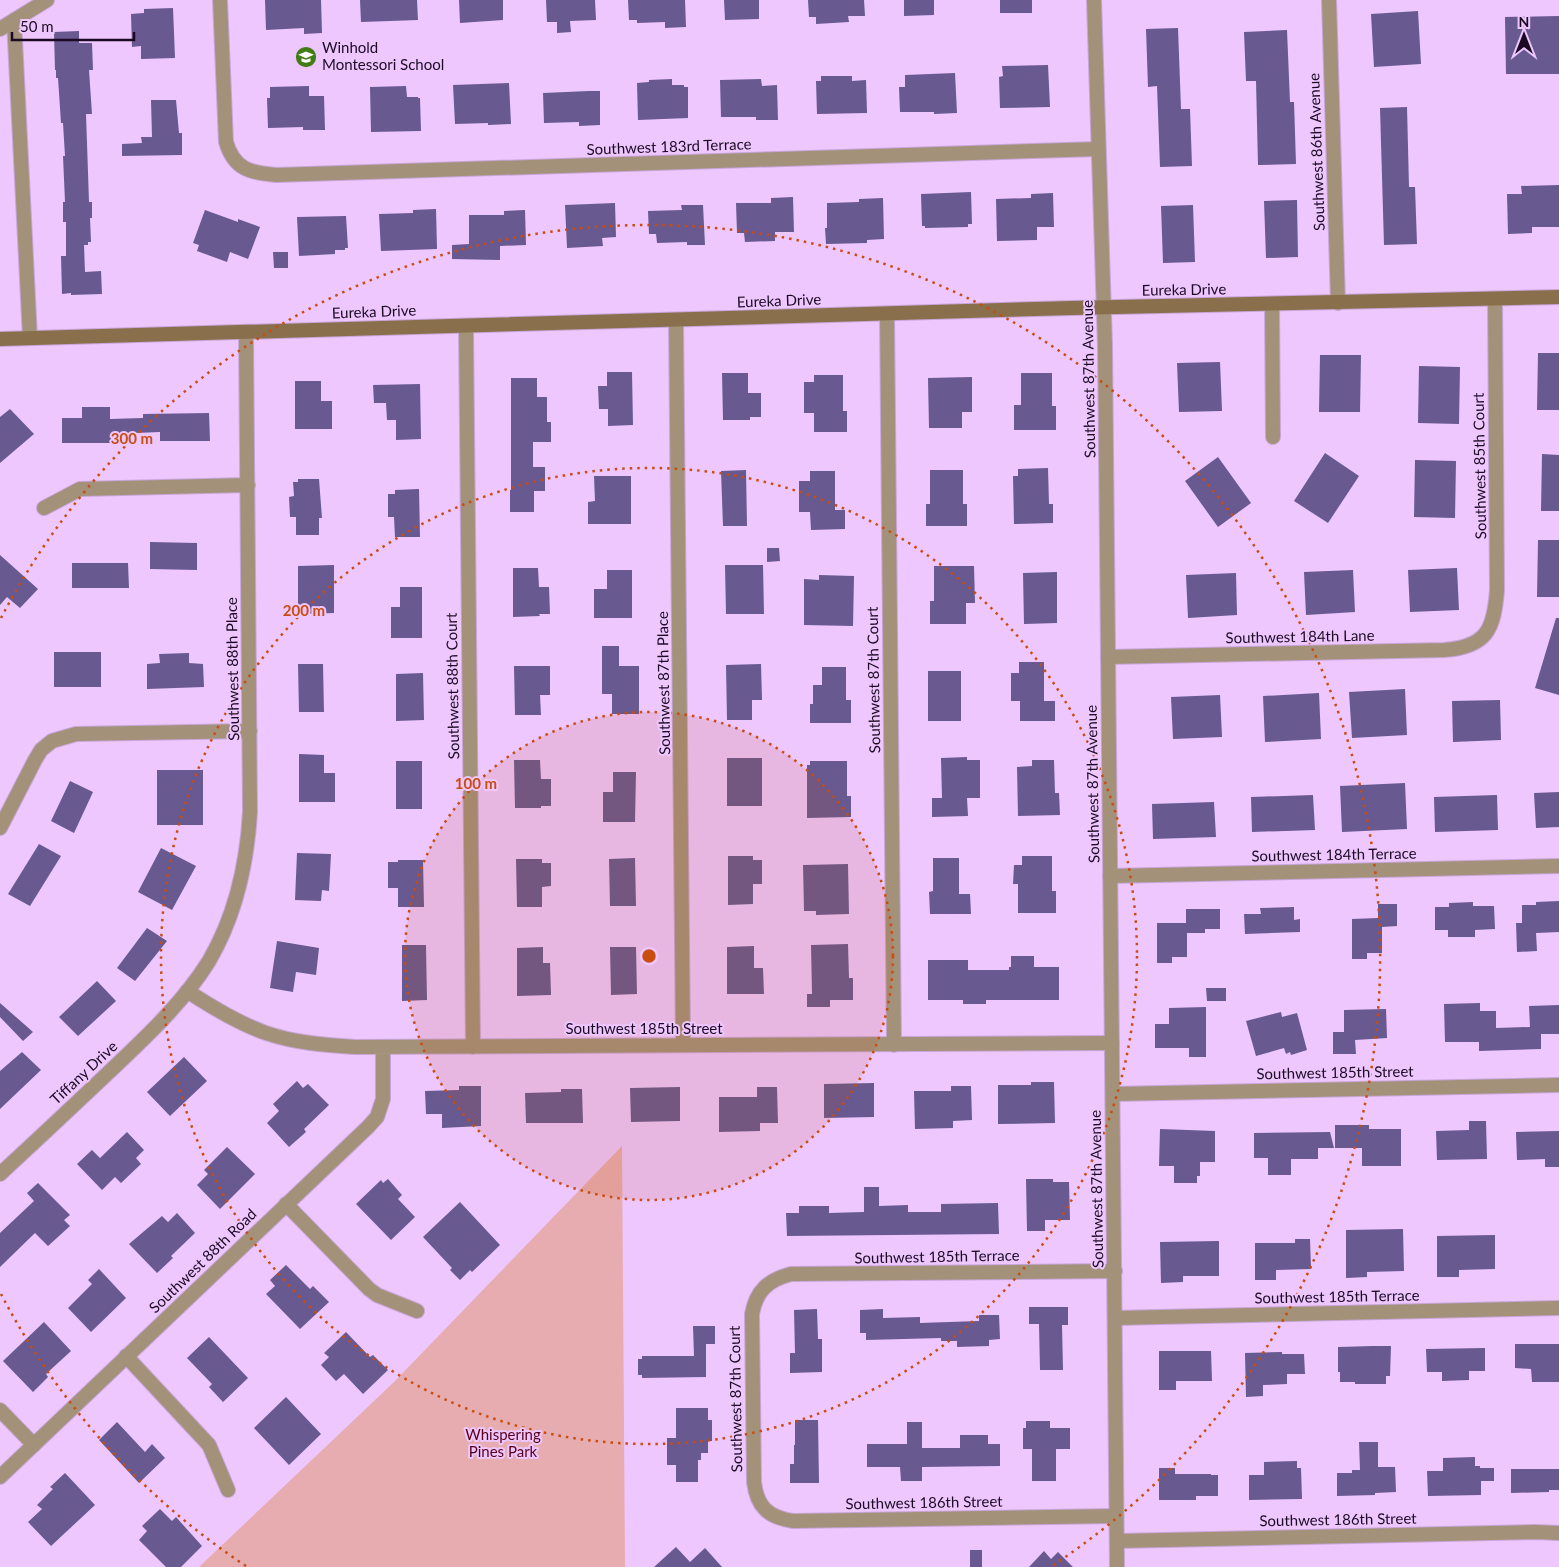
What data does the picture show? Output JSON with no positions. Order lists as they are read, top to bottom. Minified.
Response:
{"streets":{"main road":["Eureka Drive"],"street":["Southwest 183rd Terrace","Southwest 86th Avenue","Southwest 87th Avenue","Southwest 85th Court","Southwest 184th Lane","Southwest 88th Place","Southwest 87th Court","Southwest 87th Place","Southwest 88th Court","Southwest 184th Terrace","Southwest 185th Street","Tiffany Drive","Southwest 185th Terrace","Southwest 88th Road","Southwest 186th Street"]},"crossings":[["Southwest 183rd Terrace","Southwest 87th Avenue"],["Southwest 86th Avenue","Eureka Drive"],["Eureka Drive","Southwest 87th Avenue"],["Eureka Drive","Southwest 85th Court"],["Eureka Drive","Southwest 88th Place"],["Eureka Drive","Southwest 87th Court"],["Eureka Drive","Southwest 87th Place"],["Eureka Drive","Southwest 88th Court"],["Southwest 87th Avenue","Southwest 184th Lane"],["Southwest 87th Avenue","Southwest 184th Terrace"],["Southwest 87th Avenue","Southwest 185th Street"],["Southwest 87th Avenue","Southwest 185th Terrace"],["Southwest 87th Avenue","Southwest 186th Street"],["Southwest 85th Court","Southwest 184th Lane"],["Southwest 88th Place","Southwest 185th Street"],["Southwest 88th Place","Tiffany Drive"],["Southwest 87th Court","Southwest 185th Street"],["Southwest 87th Court","Southwest 185th Terrace"],["Southwest 87th Court","Southwest 186th Street"],["Southwest 87th Place","Southwest 185th Street"],["Southwest 88th Court","Southwest 185th Street"],["Southwest 185th Street","Tiffany Drive"],["Southwest 185th Street","Southwest 88th Road"]],"parks":["Whispering Pines Park"],"places":{"school or university":["Winhold Montessori School"]},"scale_bar":"50 m","north":"top","rings":["300 m","200 m","100 m"]}
